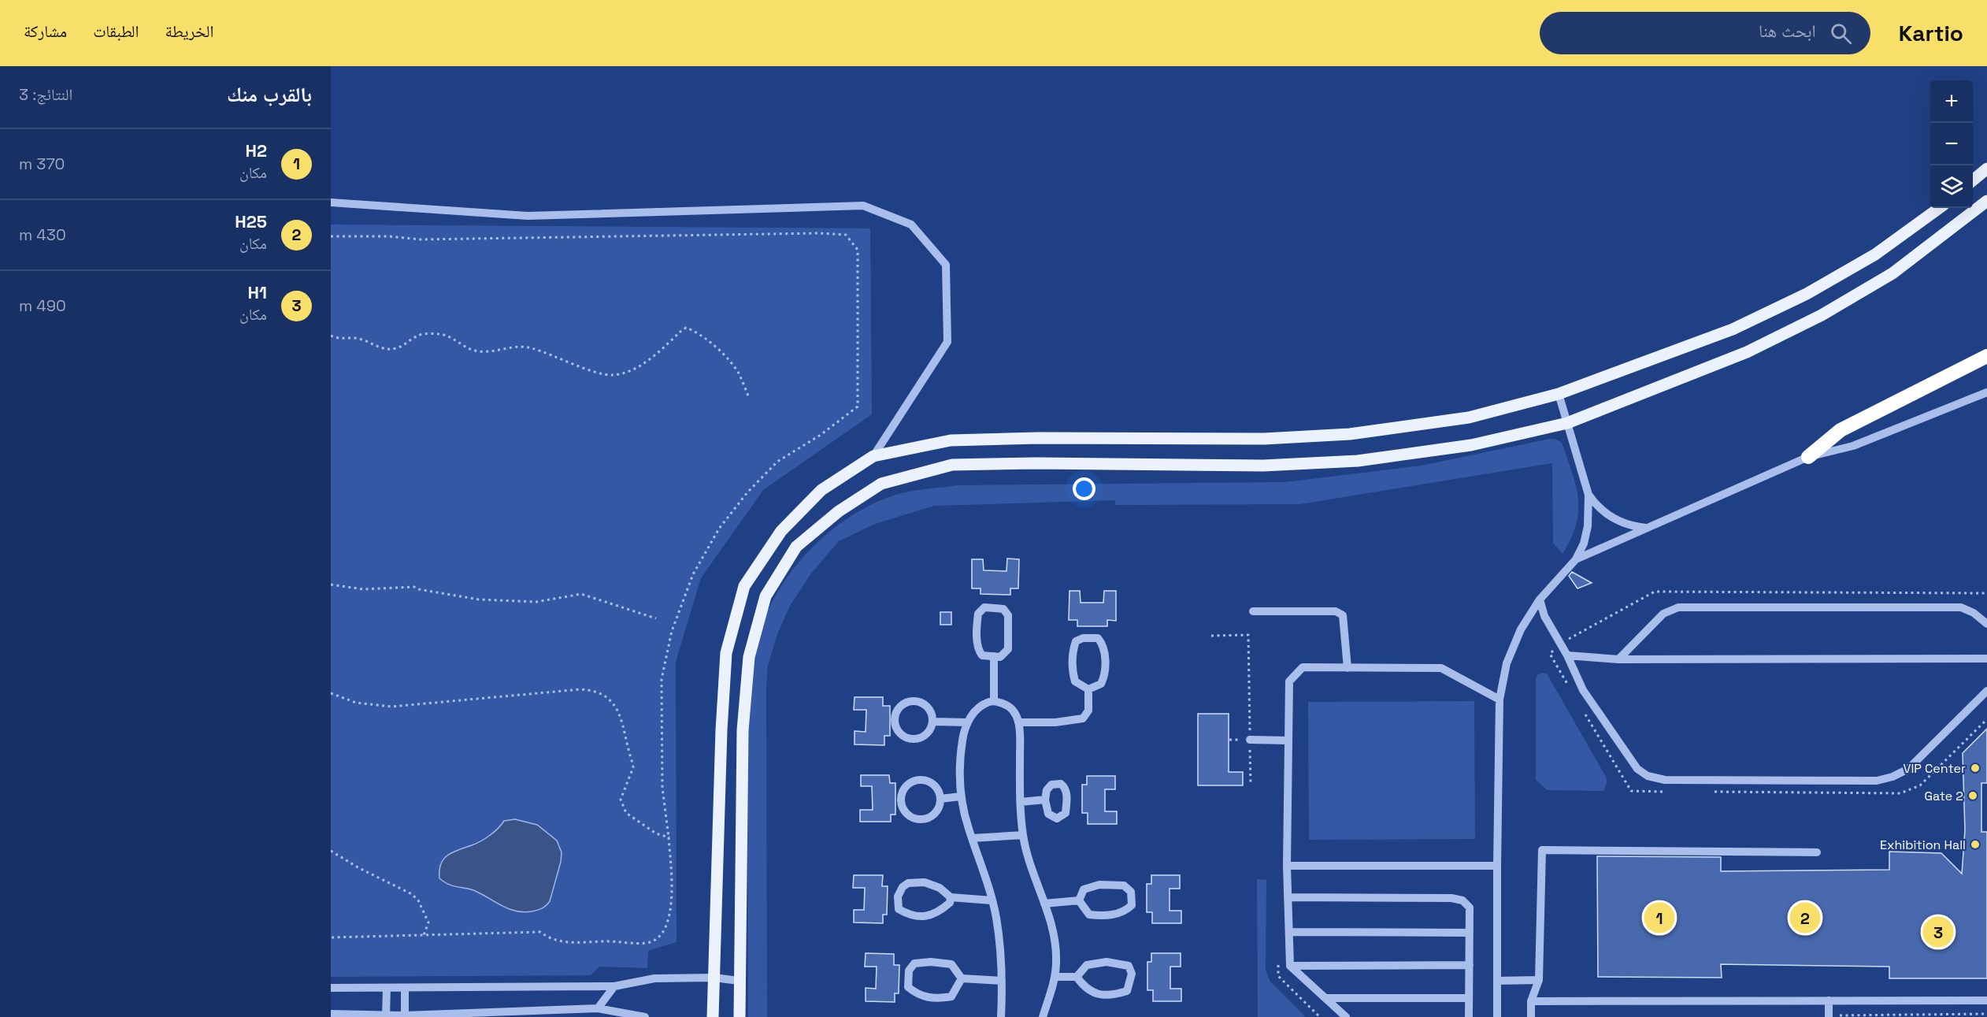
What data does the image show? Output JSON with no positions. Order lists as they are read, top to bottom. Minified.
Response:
{"places":["VIP Center","Gate 2","Exhibition Hall"],"page":{"header":"Kartio","search":"ابحث هنا","nav":["الخريطة","الطبقات","مشاركة"],"heading":["بالقرب منك","النتائج: 3"],"map_buttons":["+","−"],"list":[{"mark":"1","name":"H2","note":"مكان","value":"370 m"},{"mark":"2","name":"H25","note":"مكان","value":"430 m"},{"mark":"3","name":"H1","note":"مكان","value":"490 m"}],"pins":["1","2","3"]}}
